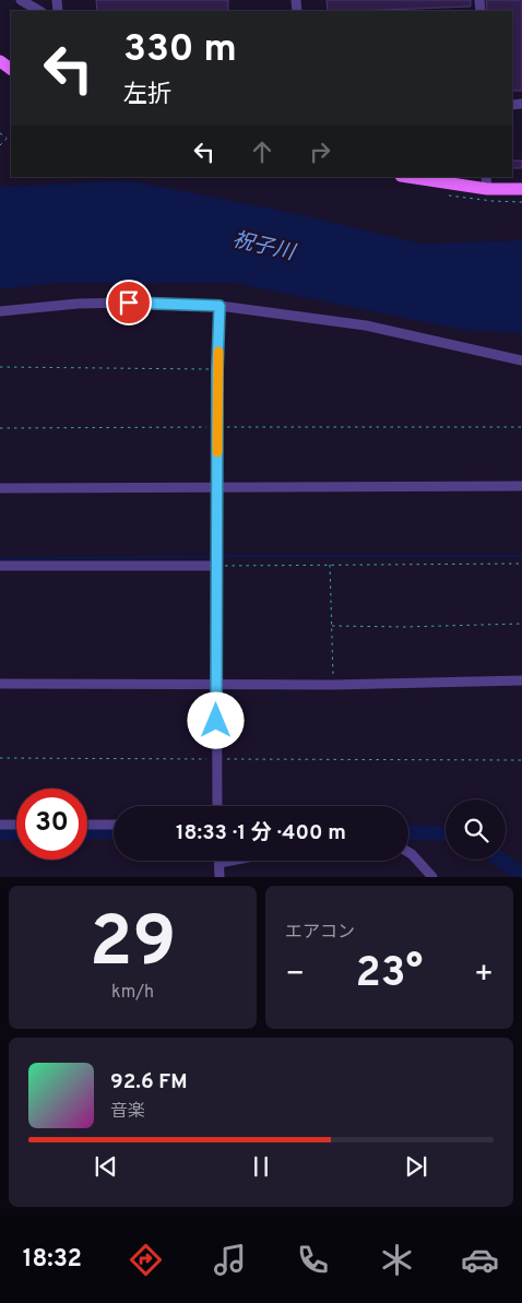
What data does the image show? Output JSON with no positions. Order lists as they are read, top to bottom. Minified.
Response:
{"water":["祝子川"],"page":{"turn":["330 m","左折"],"limit":"30","trip":"18:33 · 1 分 · 400 m","tile":[["29","km/h"],"エアコン"],"heat":["−","23°","+"],"song":["92.6 FM","音楽"],"tabs":"18:32"}}
